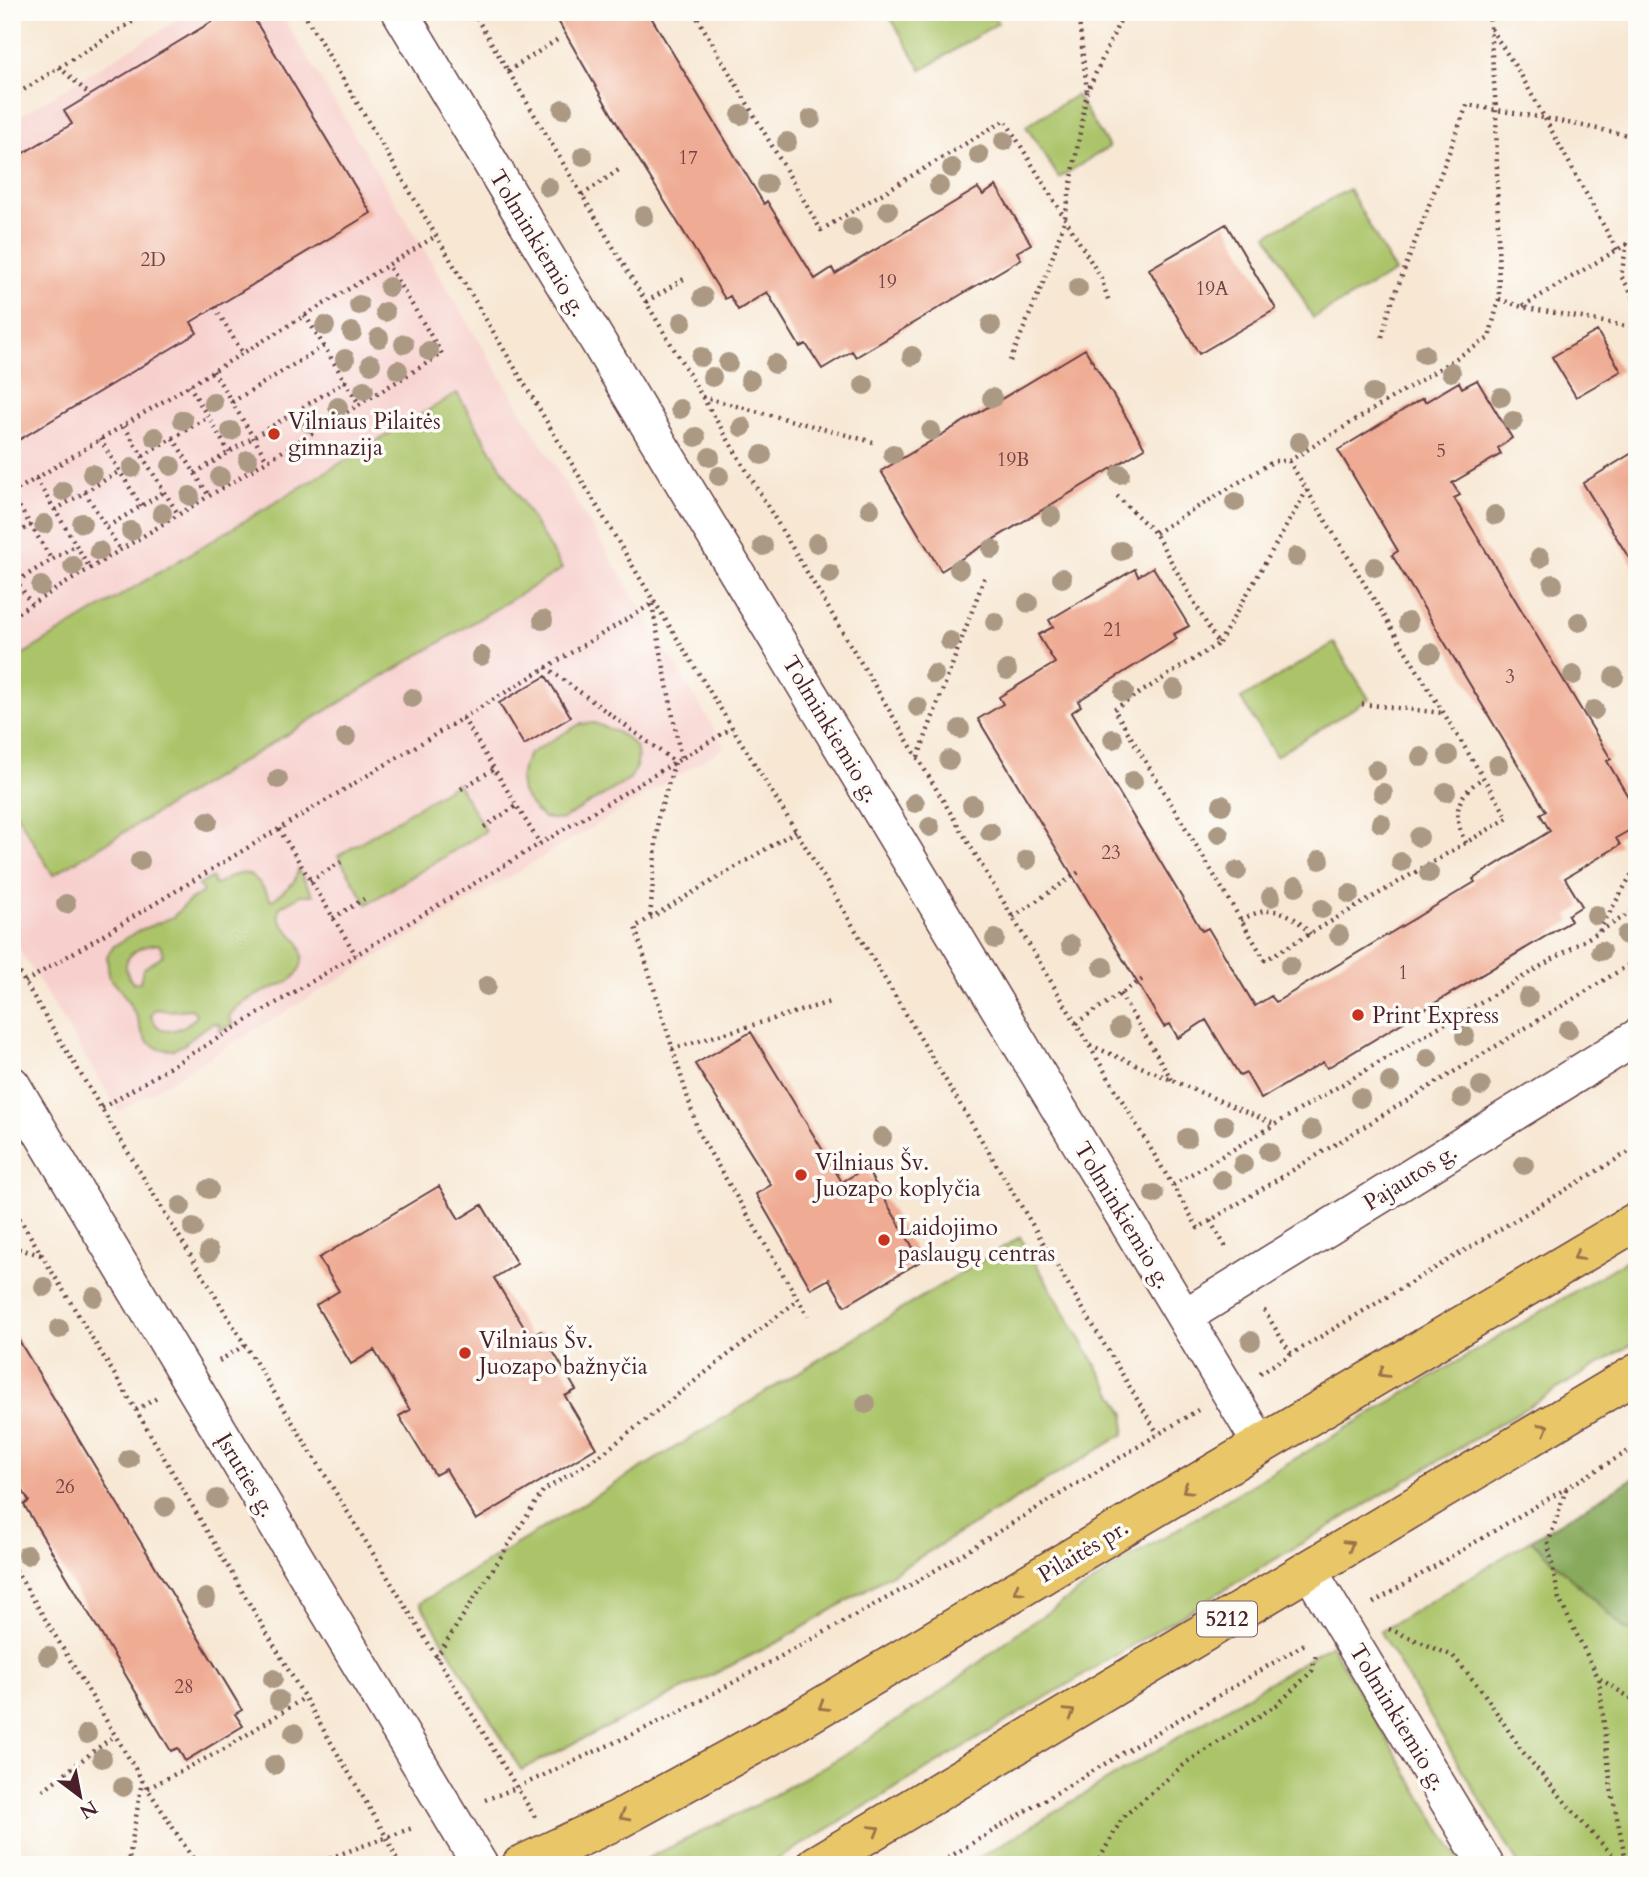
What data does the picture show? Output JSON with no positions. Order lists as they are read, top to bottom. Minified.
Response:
{"streets":{"main road":["Pilaitės pr.","5212"],"street":["Tolminkiemio g.","Pajautos g.","Įsruties g."]},"crossings":[["Tolminkiemio g.","Pajautos g."],["Tolminkiemio g.","Pilaitės pr."],["Tolminkiemio g.","5212"]],"places":["Vilniaus Pilaitės gimnazija","Print Express","Vilniaus Šv. Juozapo koplyčia","Laidojimo paslaugų centras","Vilniaus Šv. Juozapo bažnyčia"],"house_numbers":["17","2D","19","19A","5","19B","21","3","23","1","26","28"],"north":"bottom right"}
